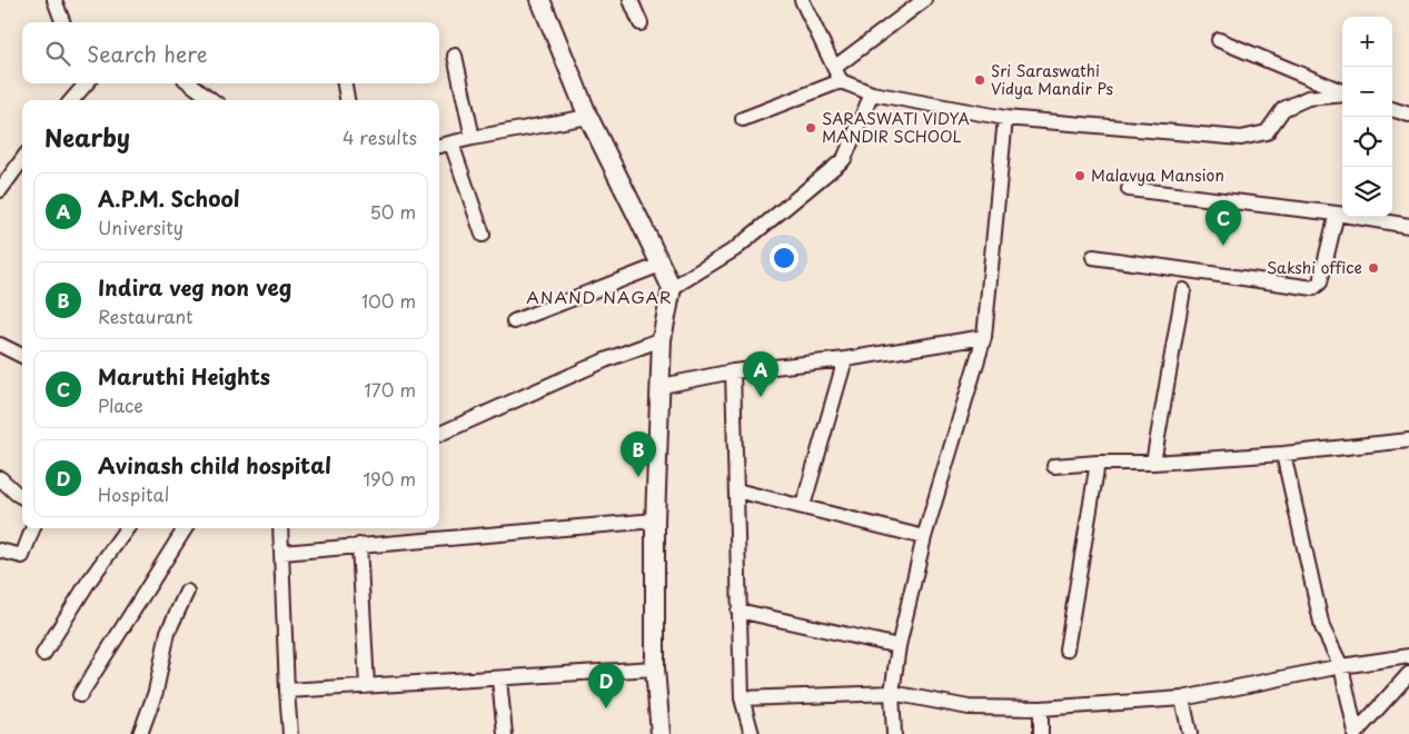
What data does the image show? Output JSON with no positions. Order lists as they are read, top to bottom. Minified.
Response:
{"districts":["ANAND NAGAR"],"places":["Sri Saraswathi Vidya Mandir Ps","SARASWATI VIDYA MANDIR SCHOOL","Malavya Mansion","Sakshi office"],"page":{"map_buttons":["+","−"],"search":"Search here","heading":["Nearby","4 results"],"list":[{"mark":"A","name":"A.P.M. School","note":"University","value":"50 m"},{"mark":"B","name":"Indira veg non veg","note":"Restaurant","value":"100 m"},{"mark":"C","name":"Maruthi Heights","note":"Place","value":"170 m"},{"mark":"D","name":"Avinash child hospital","note":"Hospital","value":"190 m"}],"pins":["C","A","B","D"]}}
